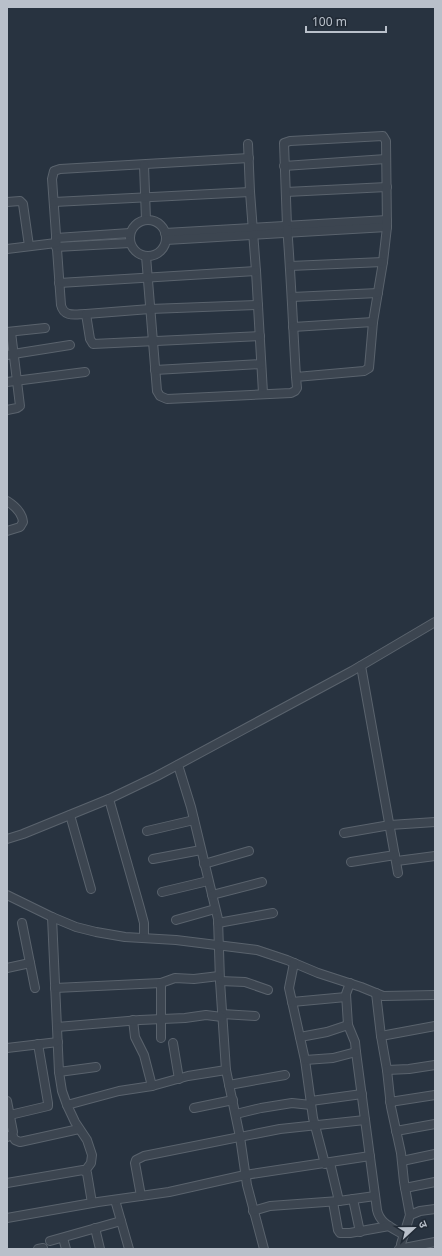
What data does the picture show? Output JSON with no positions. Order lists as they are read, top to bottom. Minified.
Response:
{"scale_bar":"100 m","north":"right"}
